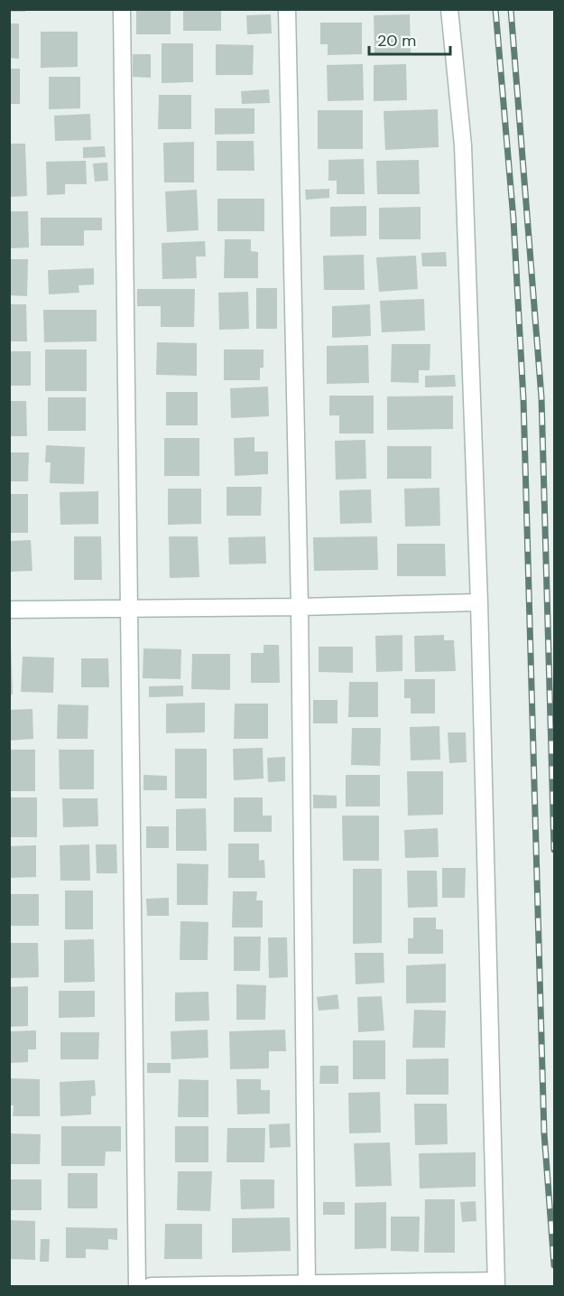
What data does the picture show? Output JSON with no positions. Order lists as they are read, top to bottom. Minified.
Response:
{"scale_bar":"20 m"}
